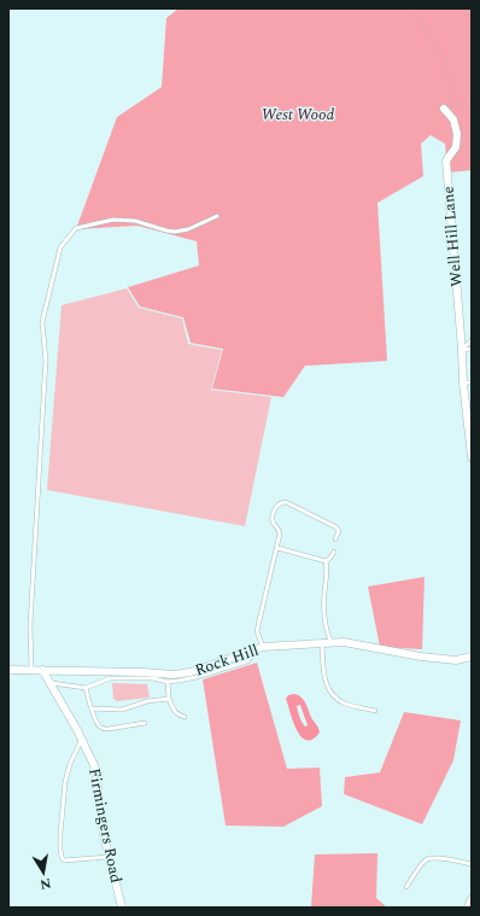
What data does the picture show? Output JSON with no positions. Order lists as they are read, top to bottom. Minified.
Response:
{"streets":{"street":["Well Hill Lane","Rock Hill","Firmingers Road"]},"crossings":[["Rock Hill","Firmingers Road"]],"parks":["West Wood"],"north":"bottom"}
